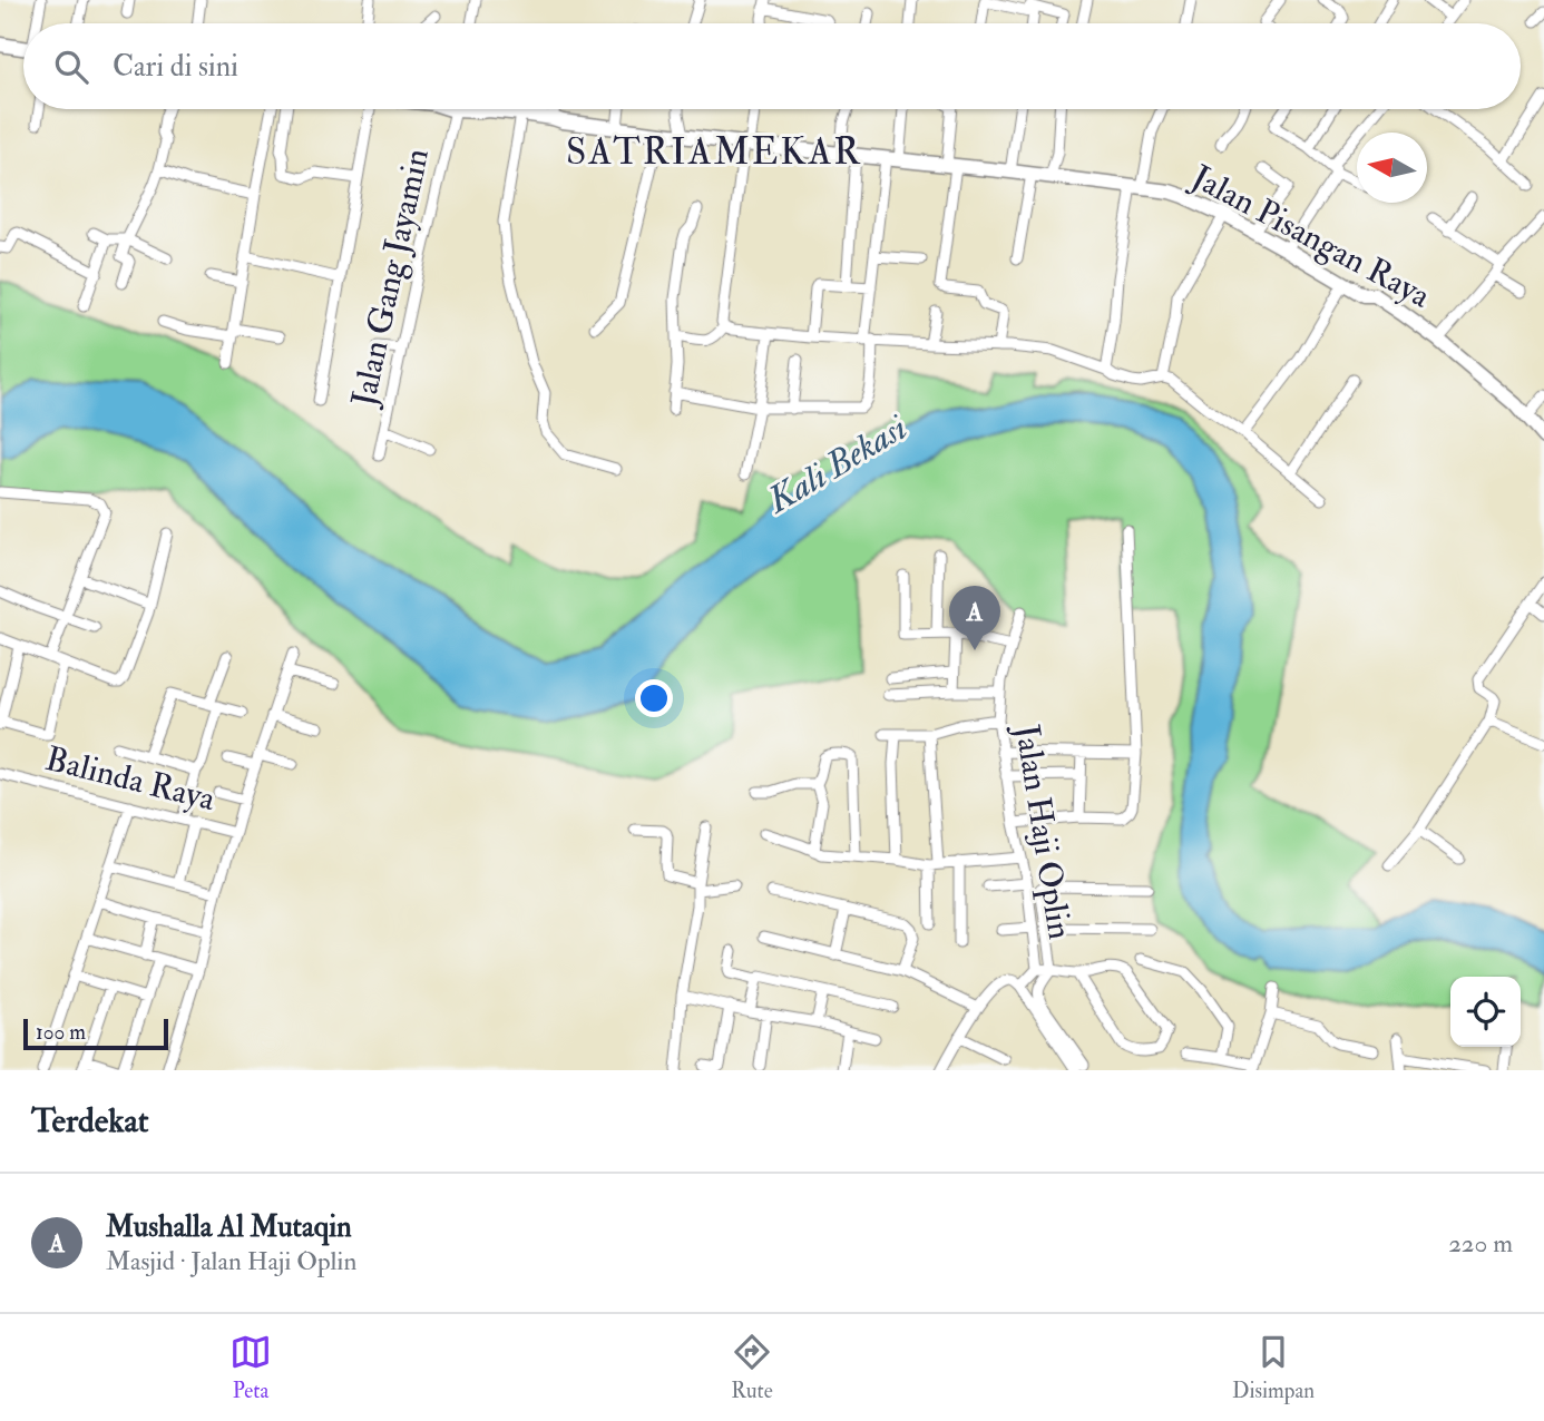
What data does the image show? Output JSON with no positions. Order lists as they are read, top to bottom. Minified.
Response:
{"streets":{"street":["Jalan Pisangan Raya","Jalan Gang Jayamin","Balinda Raya","Jalan Haji Oplin"]},"districts":["SATRIAMEKAR"],"water":["Kali Bekasi"],"scale_bar":"100 m","north":"left","page":{"search":"Cari di sini","pins":"A","scale":"100 m","heading":"Terdekat","list":[{"mark":"A","name":"Mushalla Al Mutaqin","note":"Masjid · Jalan Haji Oplin","value":"220 m"}],"nav":["Peta","Rute","Disimpan"]}}
